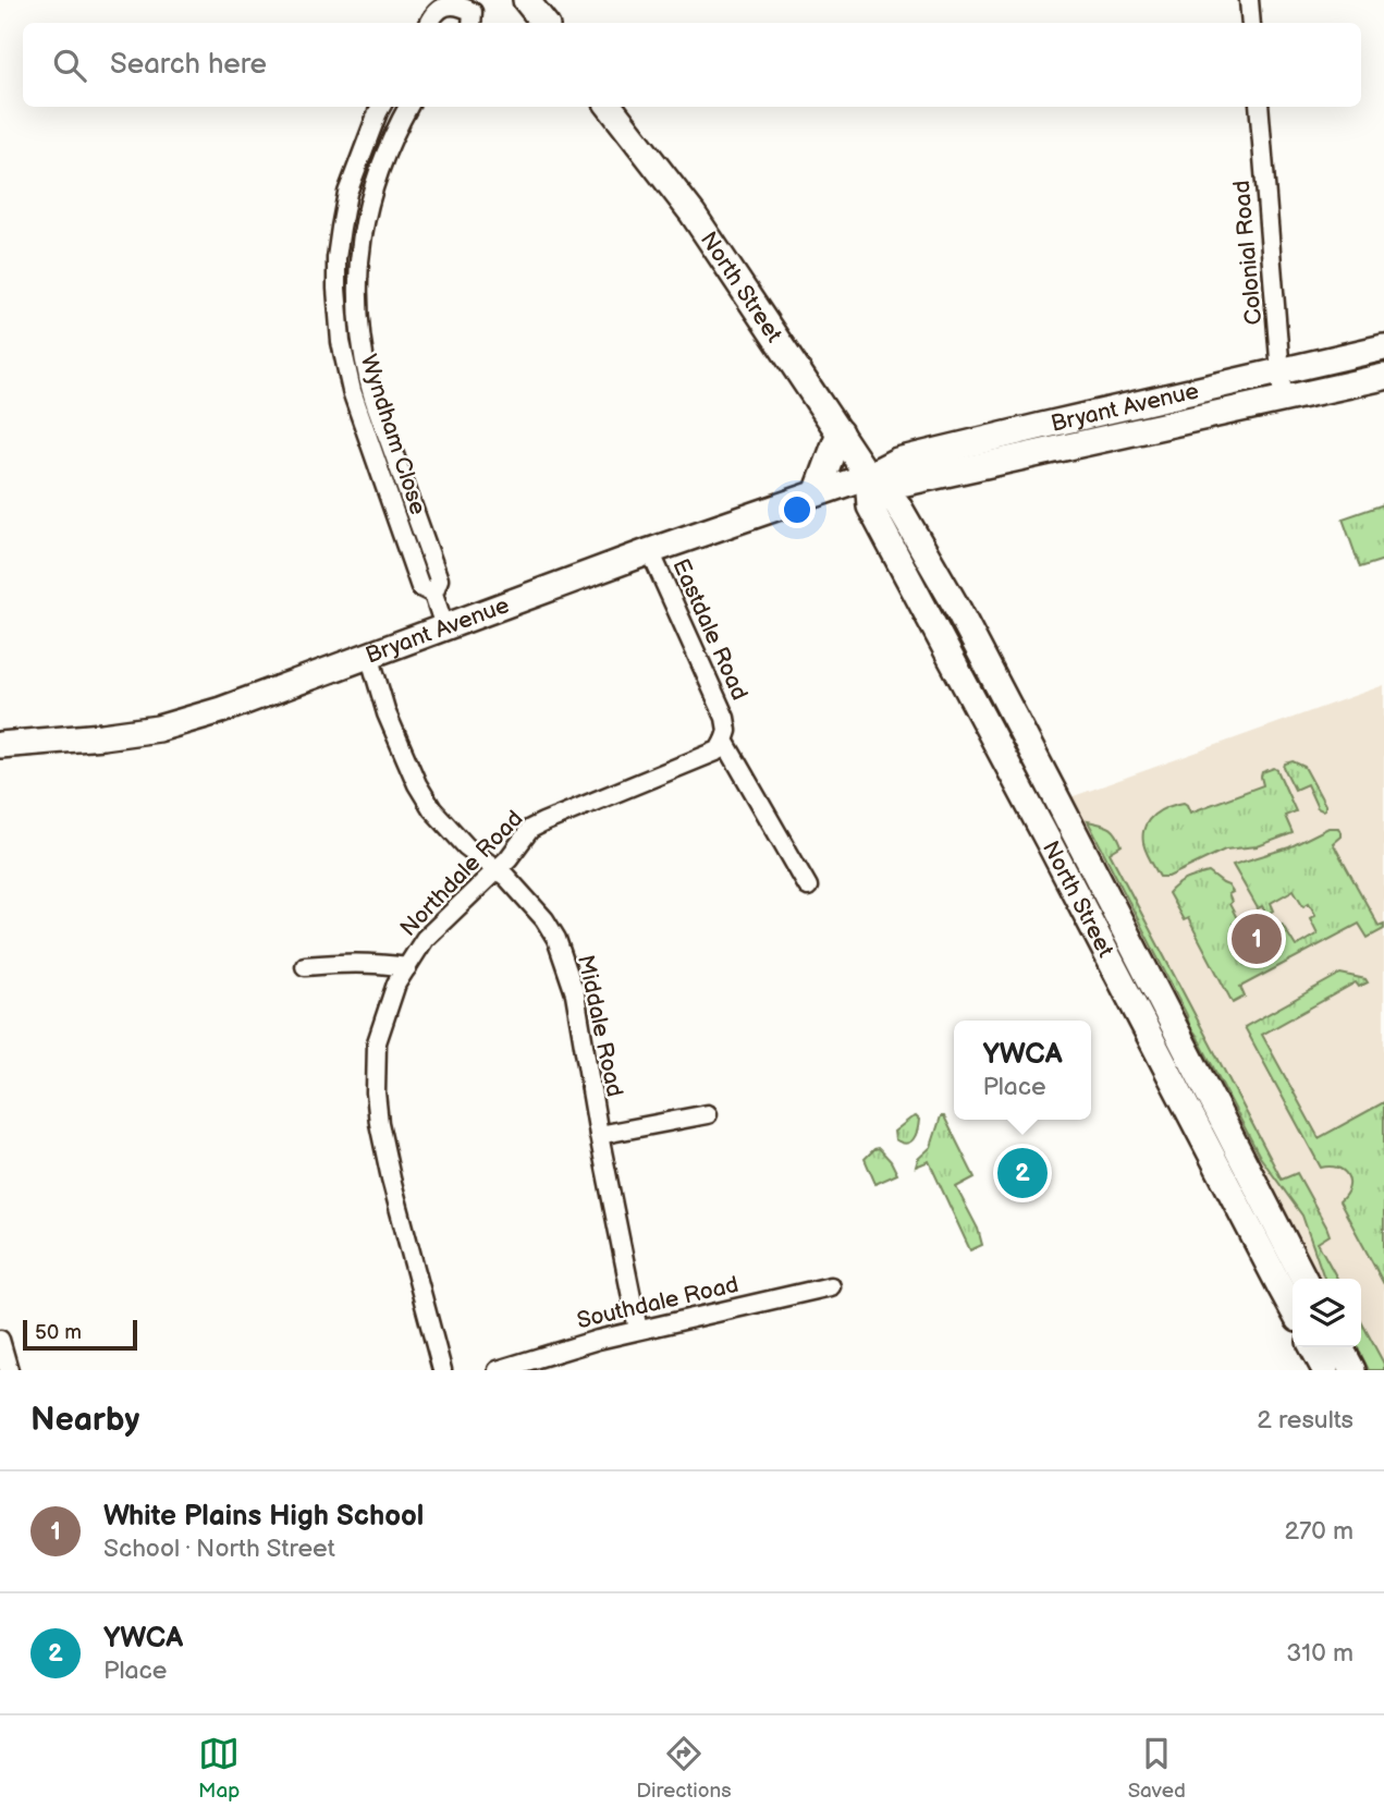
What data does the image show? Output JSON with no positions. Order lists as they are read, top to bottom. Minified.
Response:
{"streets":{"main road":["North Street","Bryant Avenue"],"street":["Colonial Road","Wyndham Close","Eastdale Road","Northdale Road","Middale Road","Southdale Road"]},"crossings":[["Colonial Road","Bryant Avenue"],["North Street","Bryant Avenue"],["Bryant Avenue","Wyndham Close"],["Bryant Avenue","Eastdale Road"],["Bryant Avenue","Middale Road"],["Eastdale Road","Northdale Road"],["Northdale Road","Middale Road"],["Middale Road","Southdale Road"]],"scale_bar":"50 m","page":{"search":"Search here","pins":["1","2"],"popup":["YWCA","Place"],"scale":"50 m","heading":["Nearby","2 results"],"list":[{"mark":"1","name":"White Plains High School","note":"School · North Street","value":"270 m"},{"mark":"2","name":"YWCA","note":"Place","value":"310 m"}],"nav":["Map","Directions","Saved"]}}
